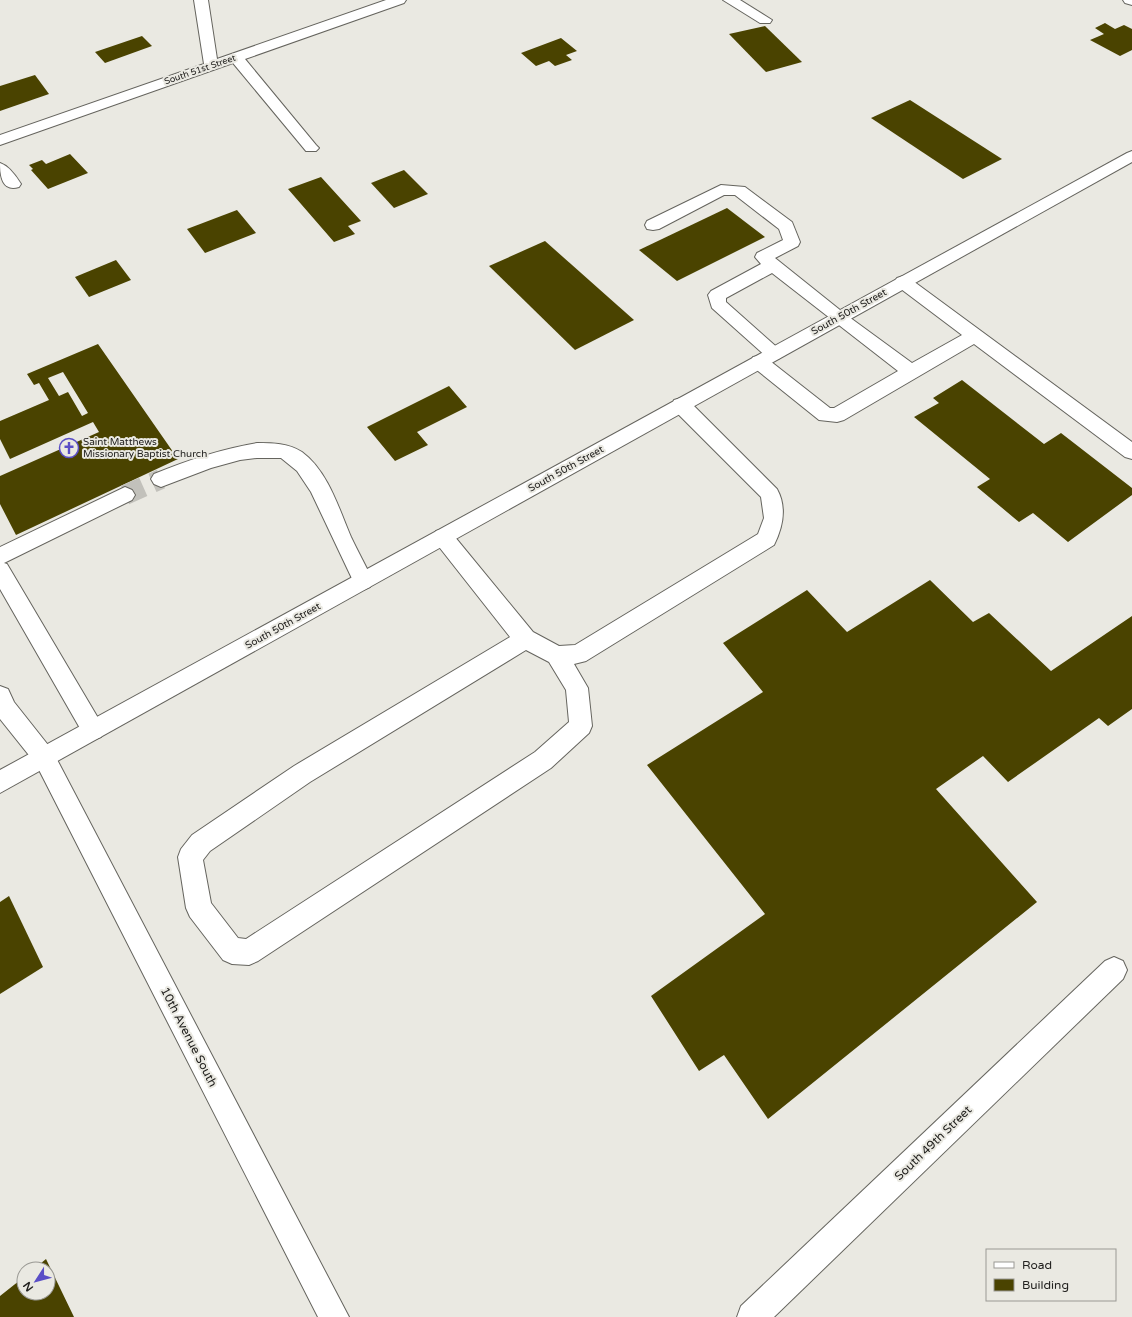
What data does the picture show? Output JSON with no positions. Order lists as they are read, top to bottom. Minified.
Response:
{"streets":{"main road":["South 51st Street","South 50th Street","10th Avenue South","South 49th Street"]},"crossings":[["South 50th Street","10th Avenue South"]],"places":{"church":["Saint Matthews Missionary Baptist Church"]},"legend":["Road","Building"],"north":"bottom left"}
